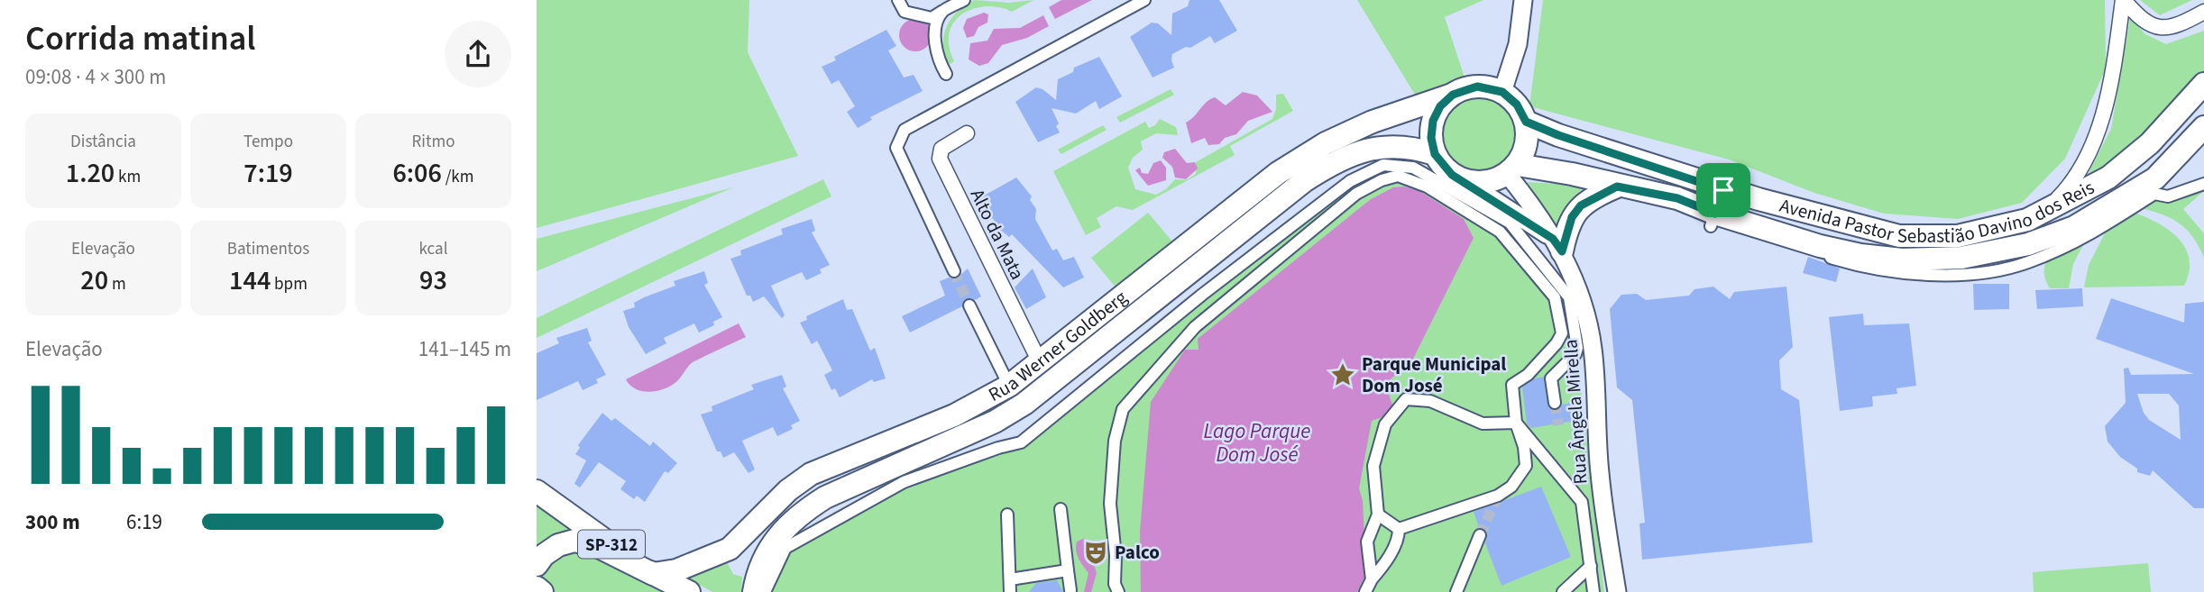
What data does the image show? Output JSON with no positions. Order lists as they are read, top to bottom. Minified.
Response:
{"streets":{"main road":["Avenida Pastor Sebastião Davino dos Reis","Rua Werner Goldberg","SP-312"],"street":["Alto da Mata","Rua Ângela Mirella"]},"crossings":[["Avenida Pastor Sebastião Davino dos Reis","Rua Werner Goldberg"],["Avenida Pastor Sebastião Davino dos Reis","Rua Ângela Mirella"],["Alto da Mata","Rua Werner Goldberg"],["Rua Werner Goldberg","Rua Ângela Mirella"],["Rua Werner Goldberg","SP-312"]],"water":["Lago Parque Dom José"],"places":{"place":["Parque Municipal Dom José"],"theatre":["Palco"]},"page":{"heading":["Corrida matinal","09:08 · 4 × 300 m"],"stats":[["Distância","1.20 km"],["Tempo","7:19"],["Ritmo","6:06 /km"],["Elevação","20 m"],["Batimentos","144 bpm"],["kcal","93"]],"chart":["Elevação","141–145 m"],"list":[{"name":"300 m","note":"6:19"}]}}
